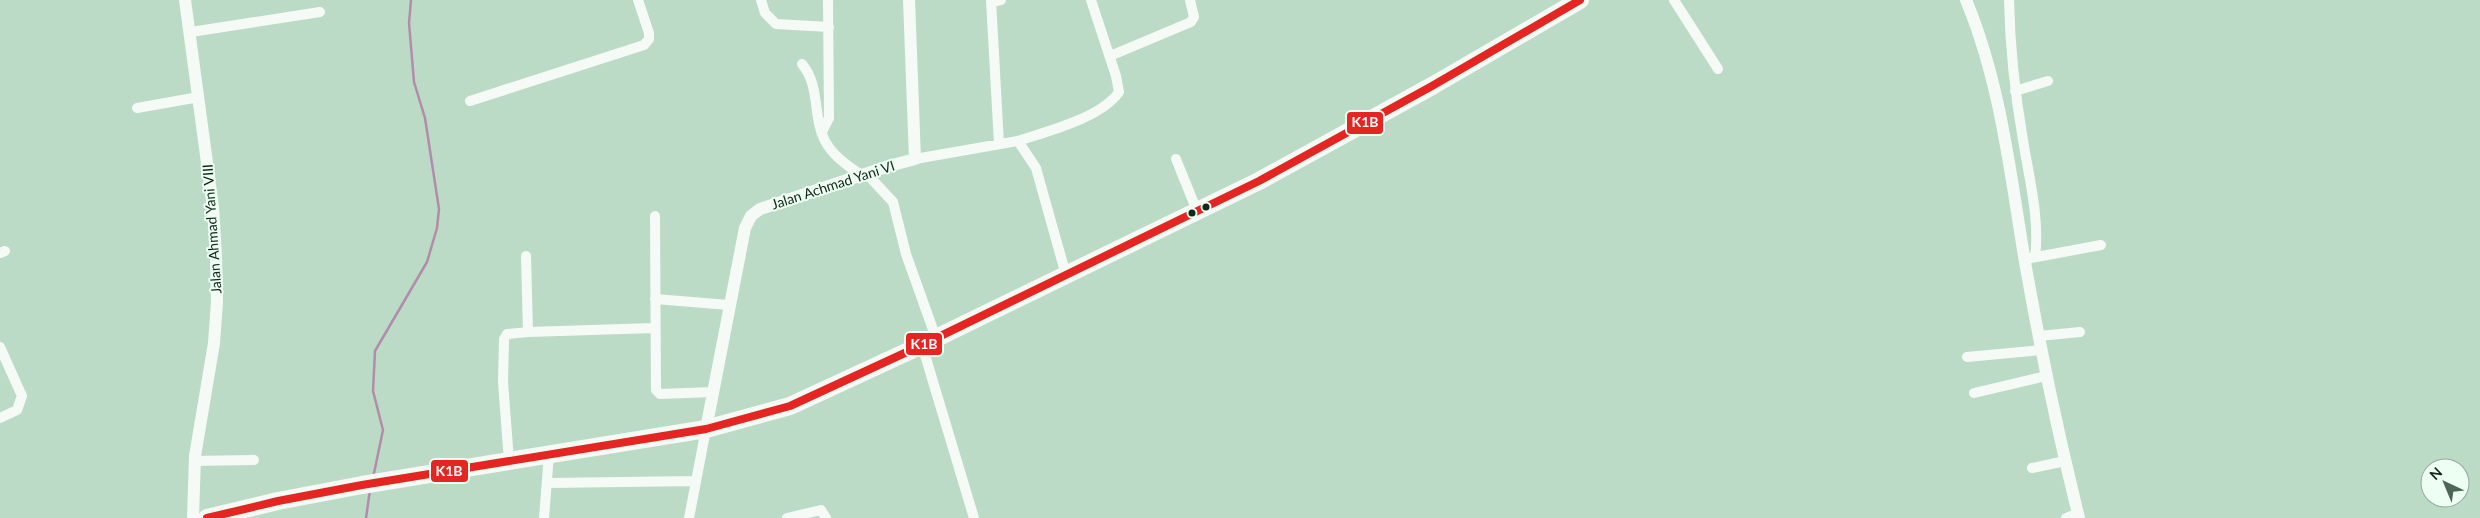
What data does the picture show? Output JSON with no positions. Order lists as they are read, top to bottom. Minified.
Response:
{"streets":{"street":["Jalan Achmad Yani VI","Jalan Ahmad Yani VIII"]},"lines":["transit line K1B"],"north":"top left"}
